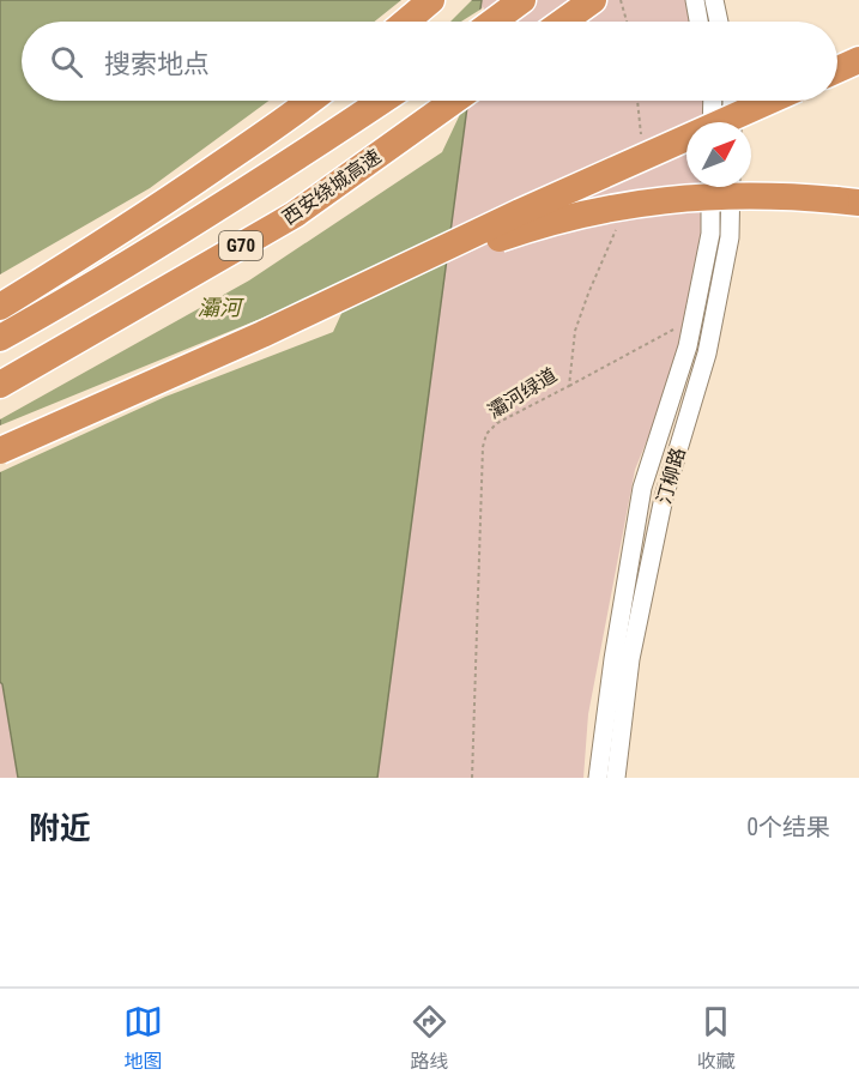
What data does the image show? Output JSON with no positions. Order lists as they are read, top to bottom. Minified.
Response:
{"streets":{"highway":["西安绕城高速","G70"],"street":["汀柳路"],"path":["灞河绿道"]},"water":["灞河"],"north":"top right","page":{"search":"搜索地点","heading":["附近","0个结果"],"nav":["地图","路线","收藏"]}}
